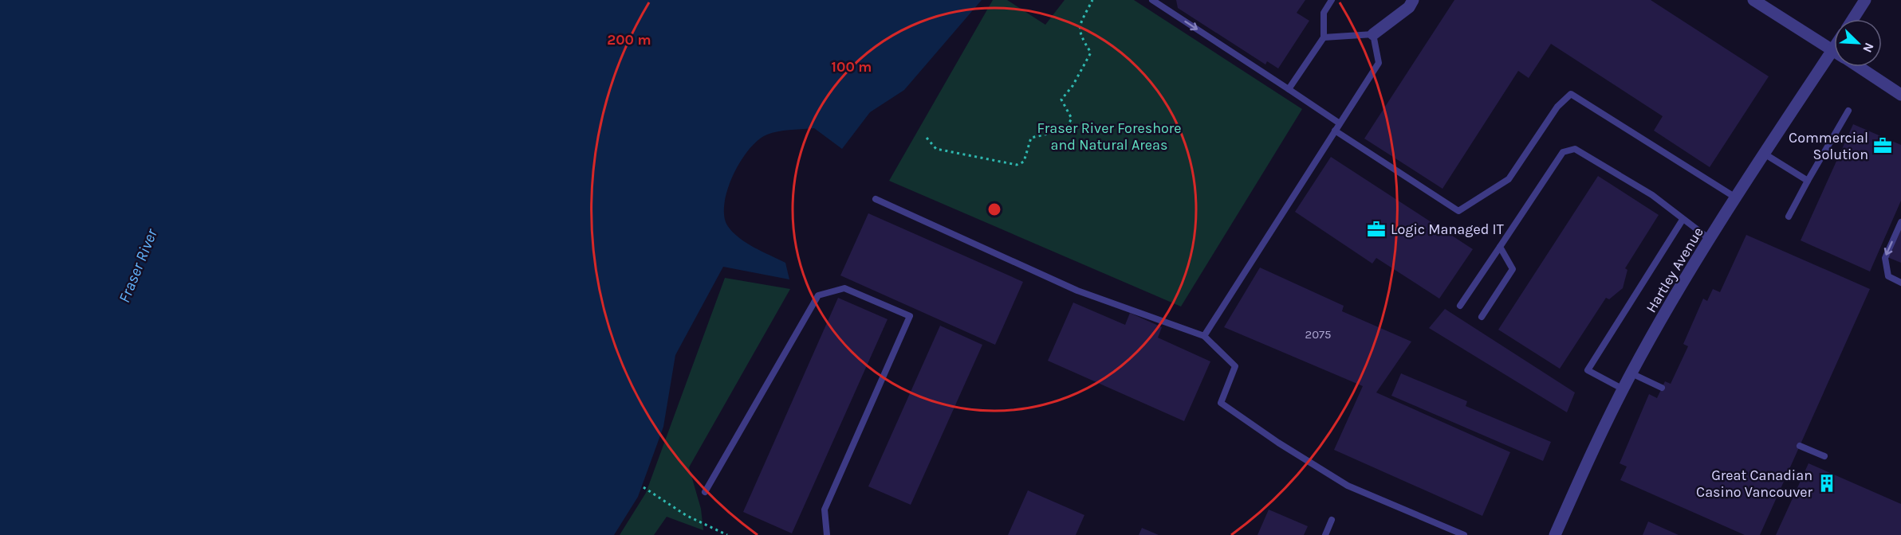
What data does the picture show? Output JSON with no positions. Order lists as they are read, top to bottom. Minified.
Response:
{"streets":{"street":["Hartley Avenue"]},"water":["Fraser River"],"parks":["Fraser River Foreshore and Natural Areas"],"places":{"office":["Commercial Solution","Logic Managed IT"],"building":["Great Canadian Casino Vancouver"]},"house_numbers":["2075"],"north":"bottom right","rings":["200 m","100 m"]}
